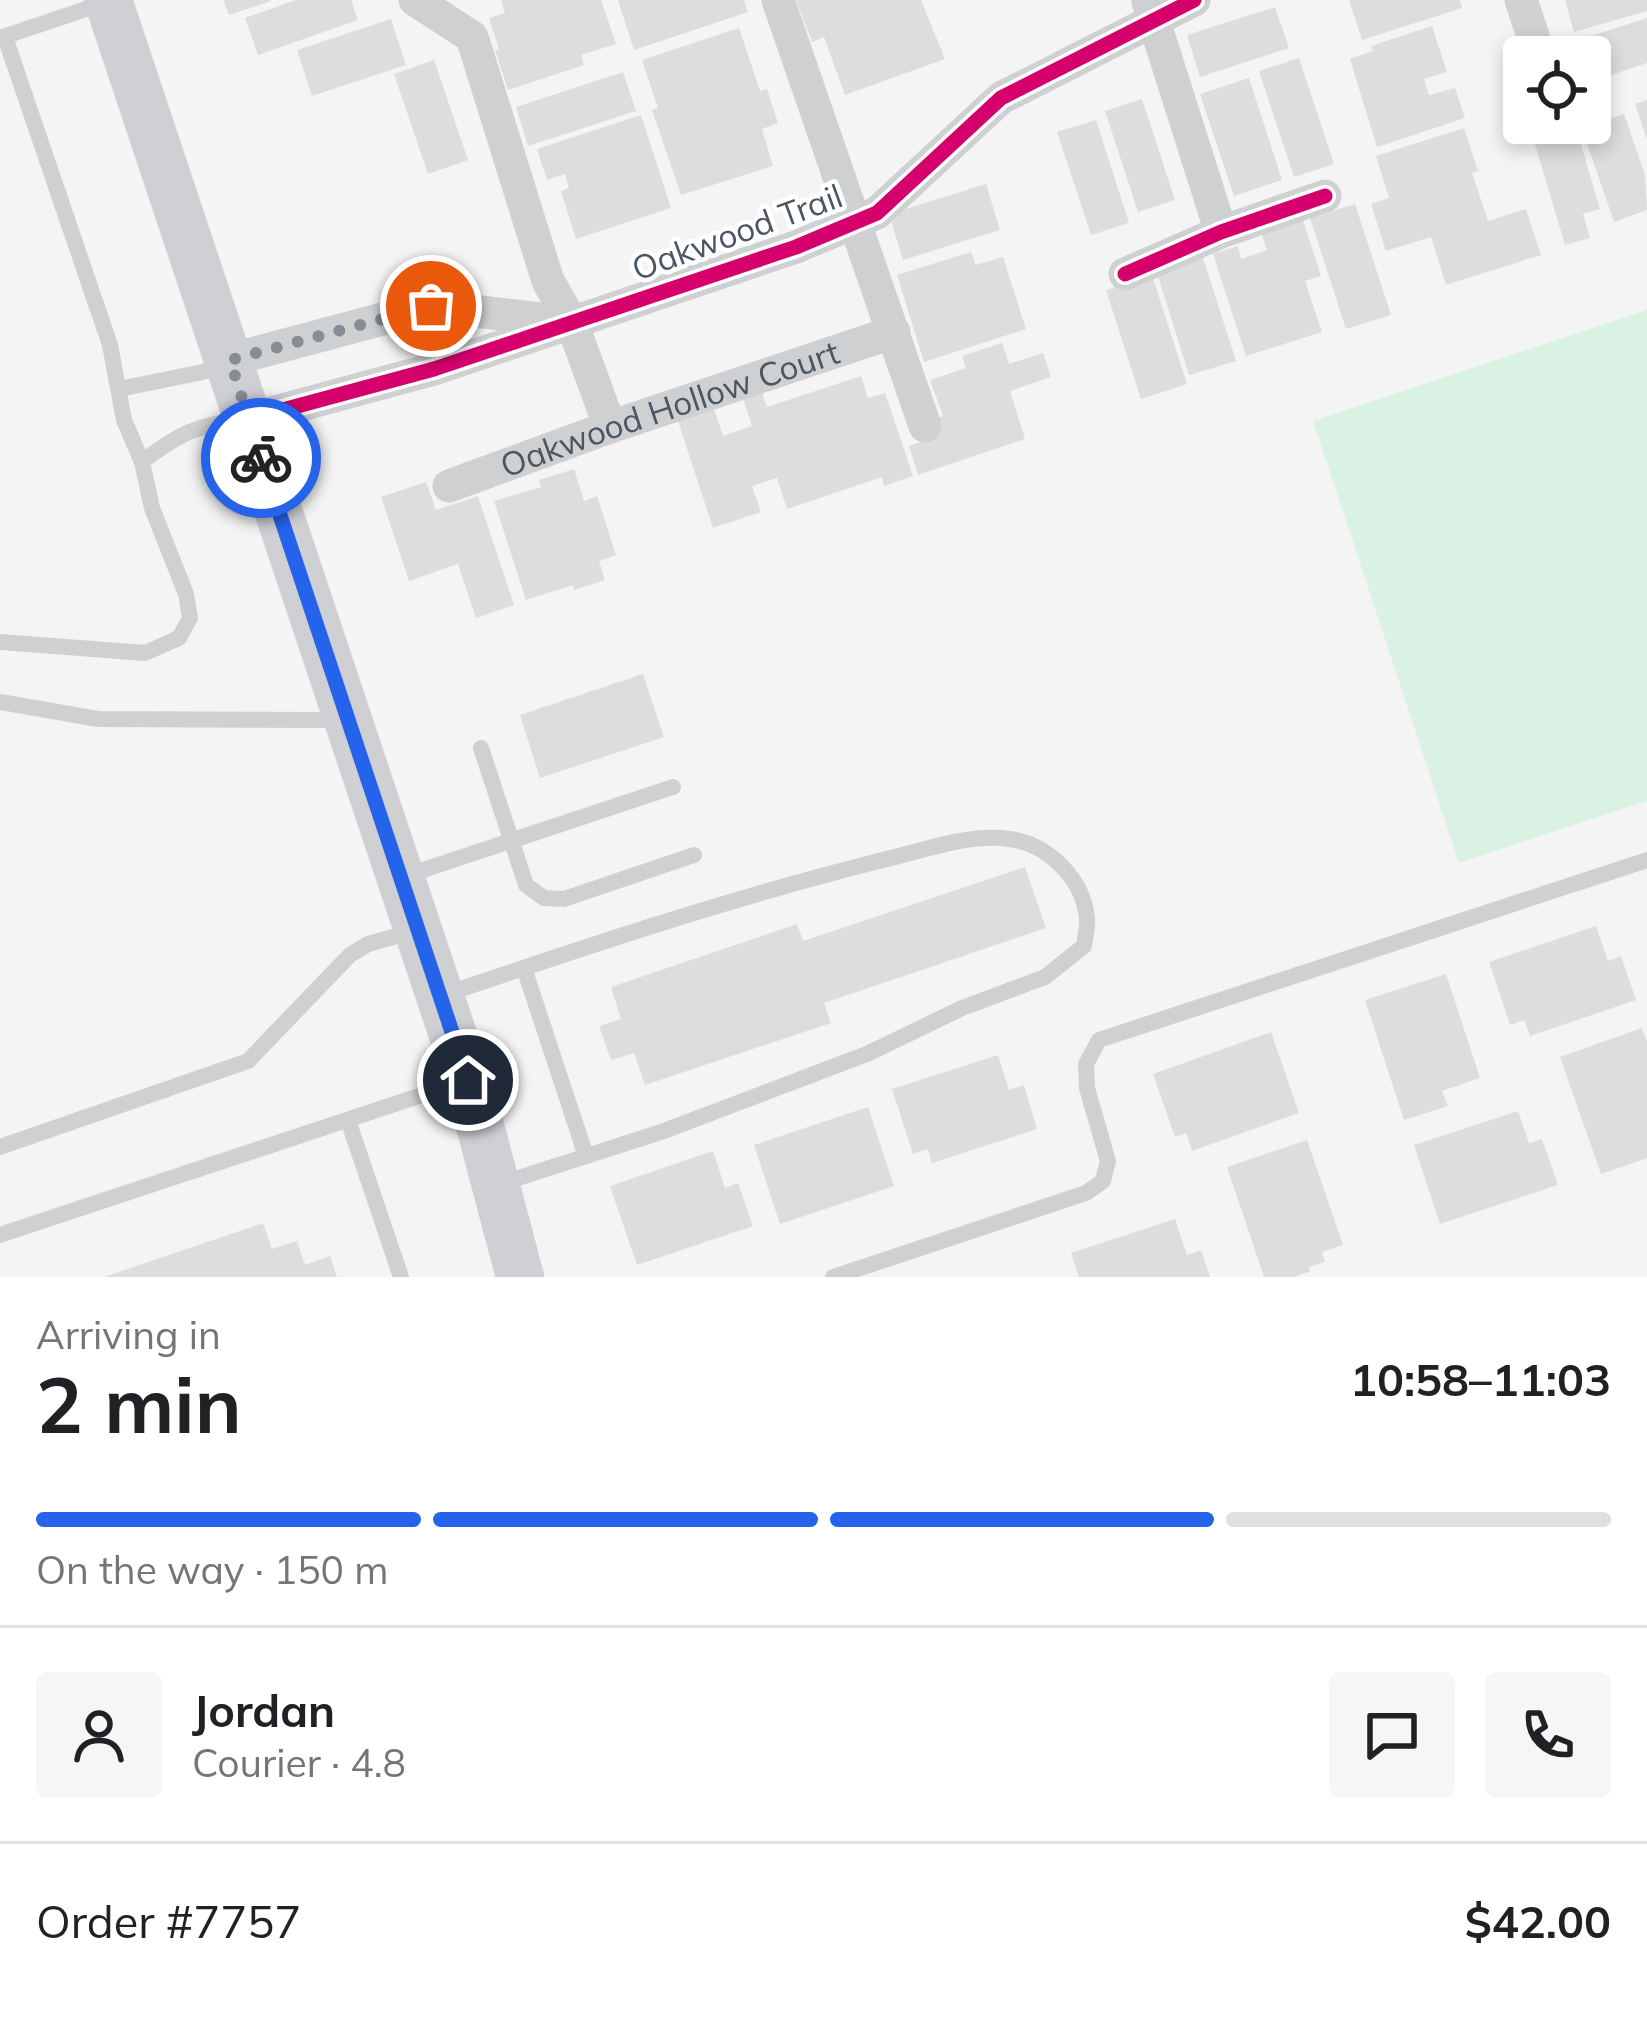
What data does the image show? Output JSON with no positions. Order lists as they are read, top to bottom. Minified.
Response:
{"streets":{"street":["Oakwood Trail","Oakwood Hollow Court"]},"page":{"heading":["2 min","Arriving in","10:58–11:03"],"panel":["Jordan","Courier · 4.8","Order #7757","$42.00"],"bar":"On the way · 150 m"}}
